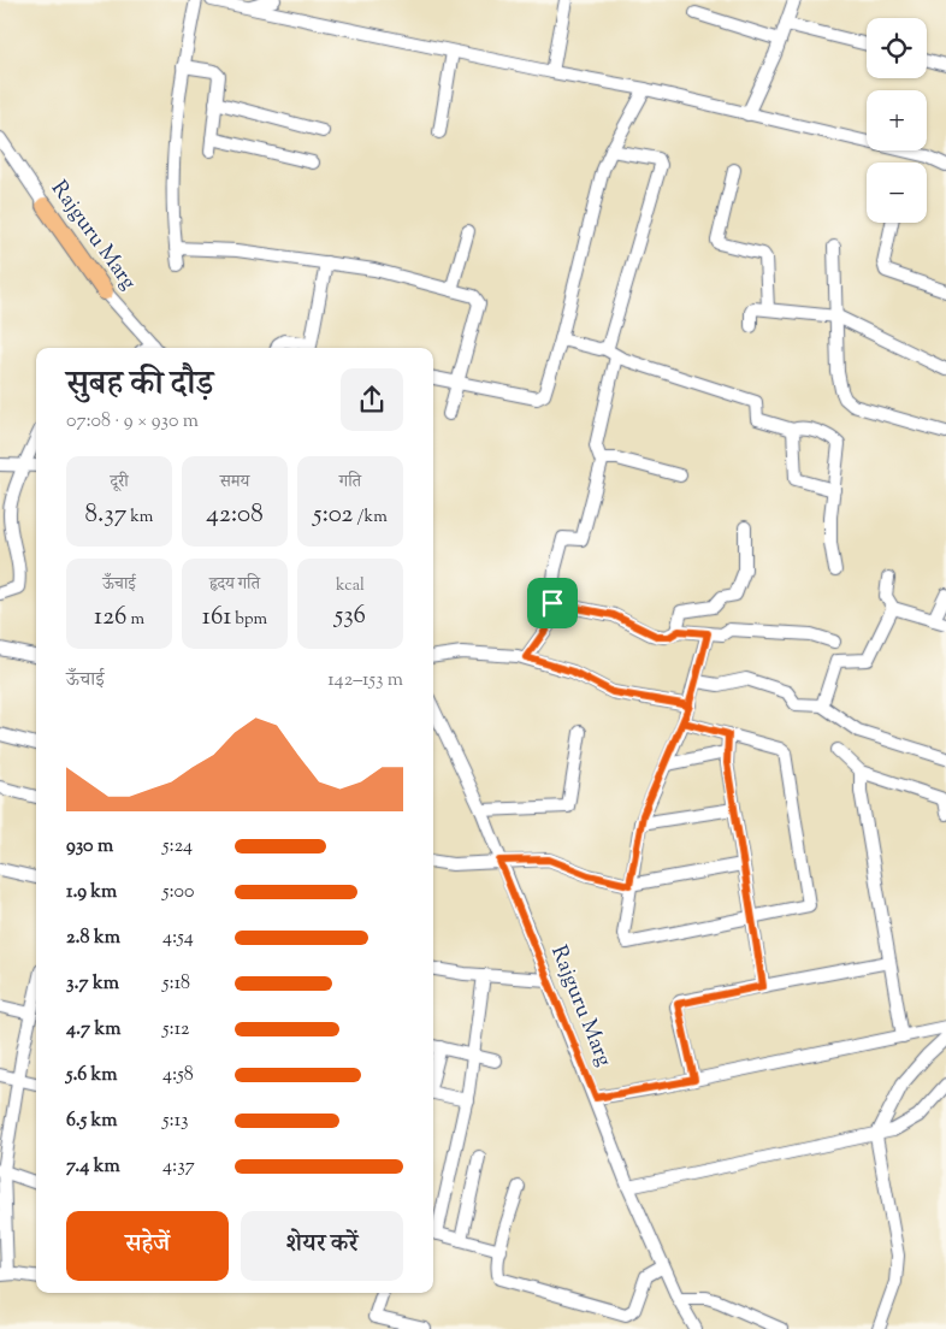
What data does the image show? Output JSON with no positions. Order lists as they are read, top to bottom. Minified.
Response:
{"streets":{"street":["Rajguru Marg"]},"page":{"map_buttons":["+","−"],"heading":["सुबह की दौड़","07:08 · 9 × 930 m"],"stats":[["दूरी","8.37 km"],["समय","42:08"],["गति","5:02 /km"],["ऊँचाई","126 m"],["हृदय गति","161 bpm"],["kcal","536"]],"chart":["ऊँचाई","142–153 m"],"list":[{"name":"930 m","note":"5:24"},{"name":"1.9 km","note":"5:00"},{"name":"2.8 km","note":"4:54"},{"name":"3.7 km","note":"5:18"},{"name":"4.7 km","note":"5:12"},{"name":"5.6 km","note":"4:58"},{"name":"6.5 km","note":"5:13"},{"name":"7.4 km","note":"4:37"}],"buttons":["सहेजें","शेयर करें"]}}
